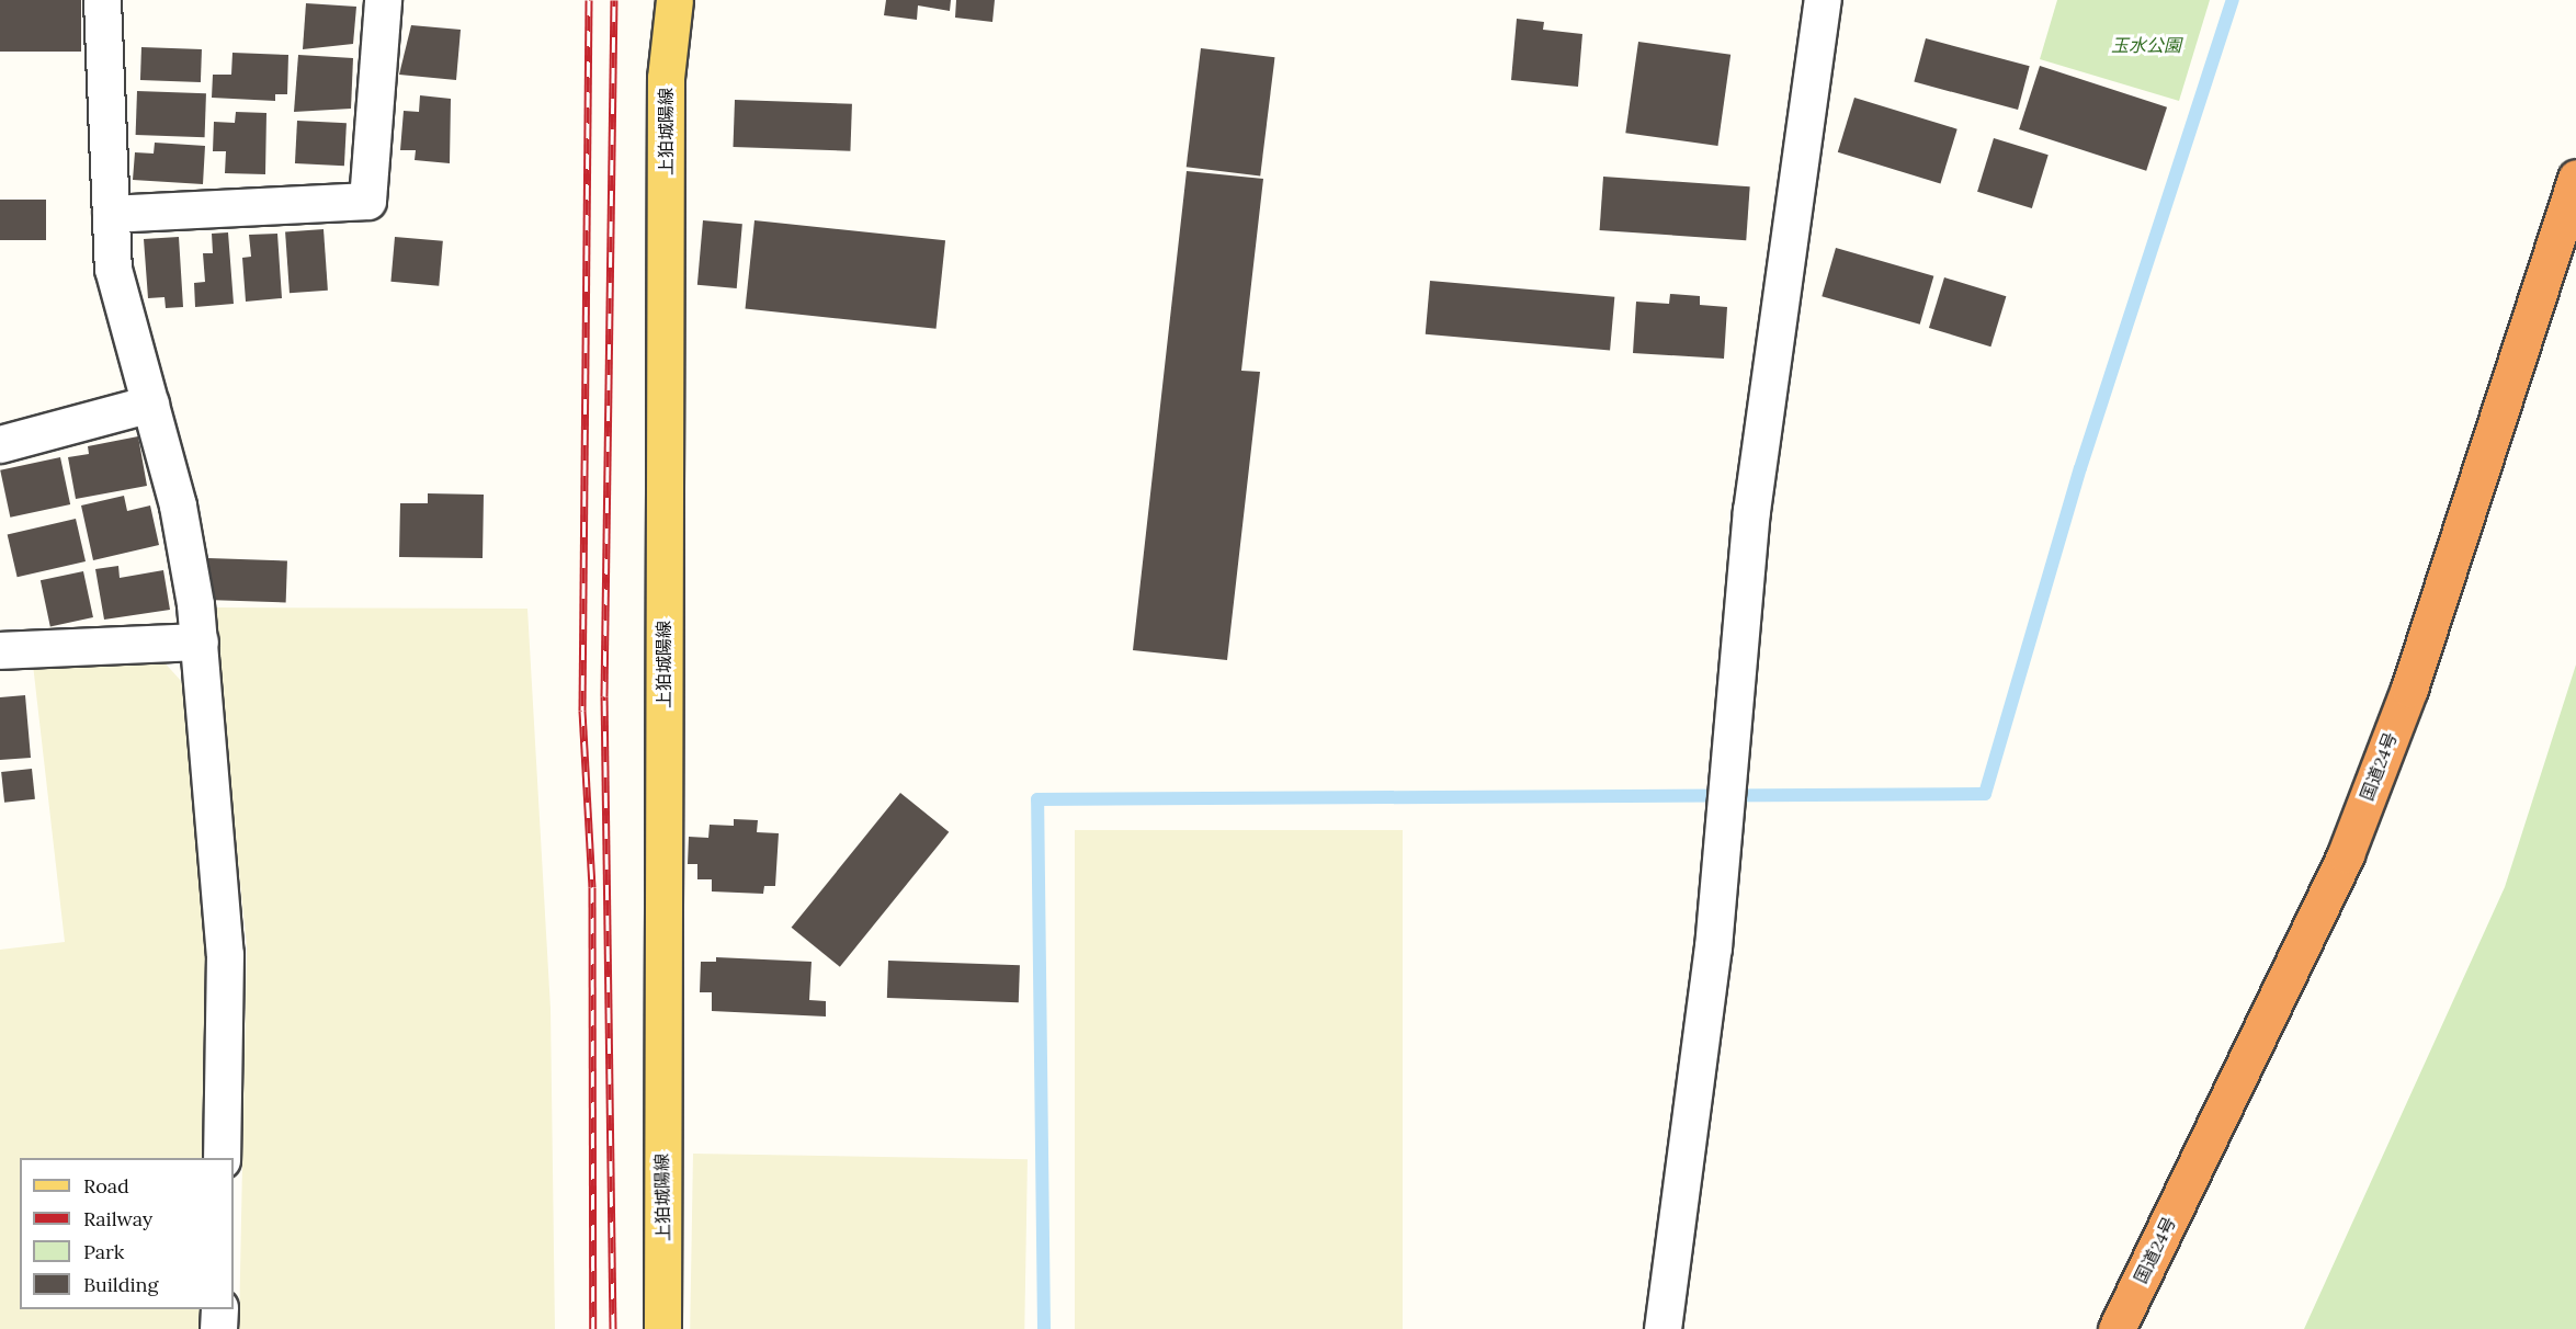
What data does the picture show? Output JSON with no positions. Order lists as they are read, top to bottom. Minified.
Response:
{"streets":{"highway":["国道24号"],"main road":["上狛城陽線"]},"parks":["玉水公園"],"legend":["Road","Railway","Park","Building"]}
